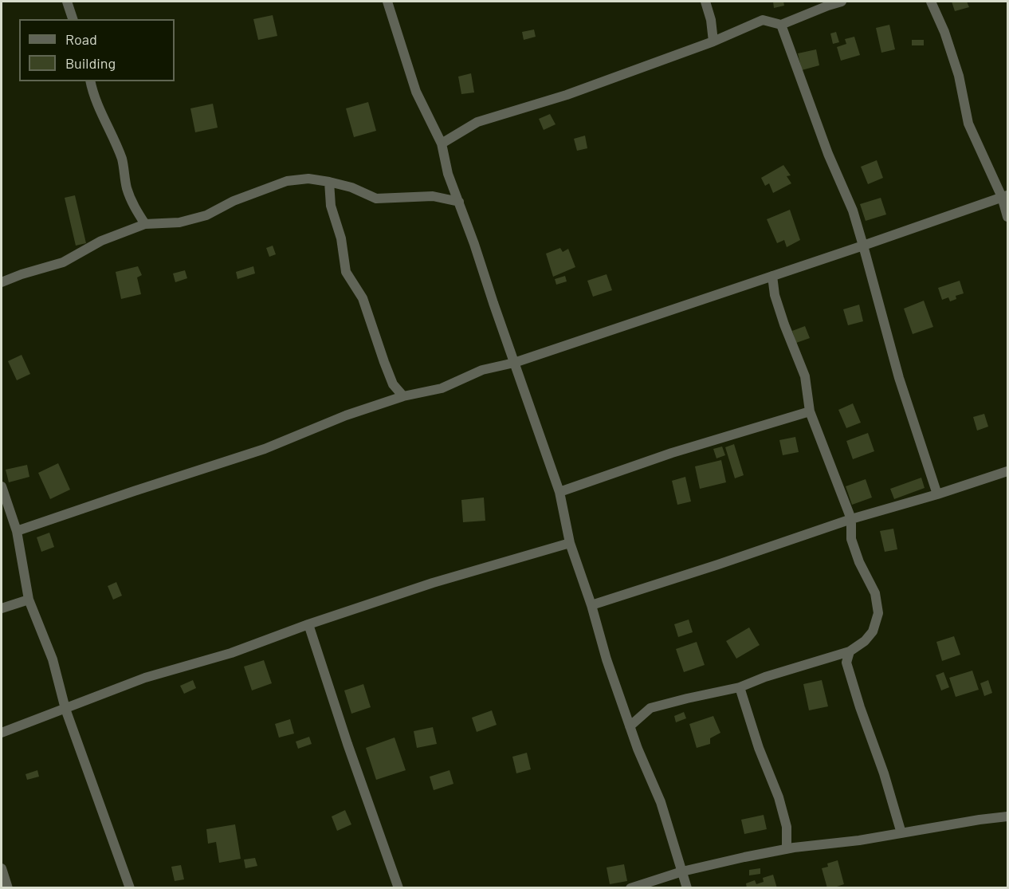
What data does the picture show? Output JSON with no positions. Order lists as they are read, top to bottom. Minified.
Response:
{"legend":["Road","Building"]}
